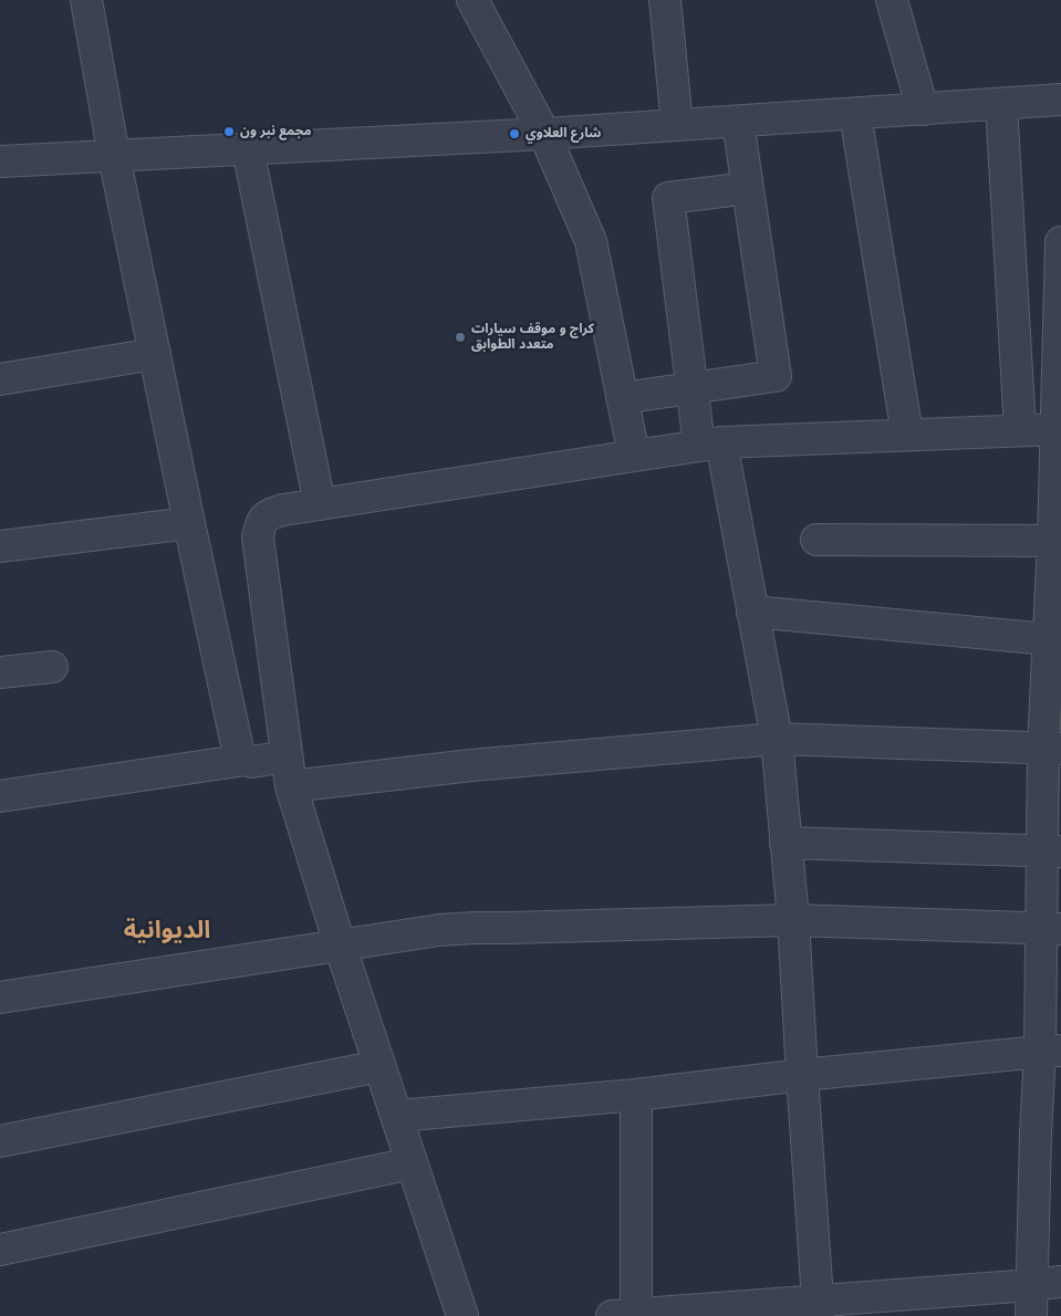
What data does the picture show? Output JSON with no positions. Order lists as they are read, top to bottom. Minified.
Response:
{"districts":["الديوانية"],"places":["مجمع نبر ون","شارع العلاوي","كراج و موقف سيارات متعدد الطوابق"]}
